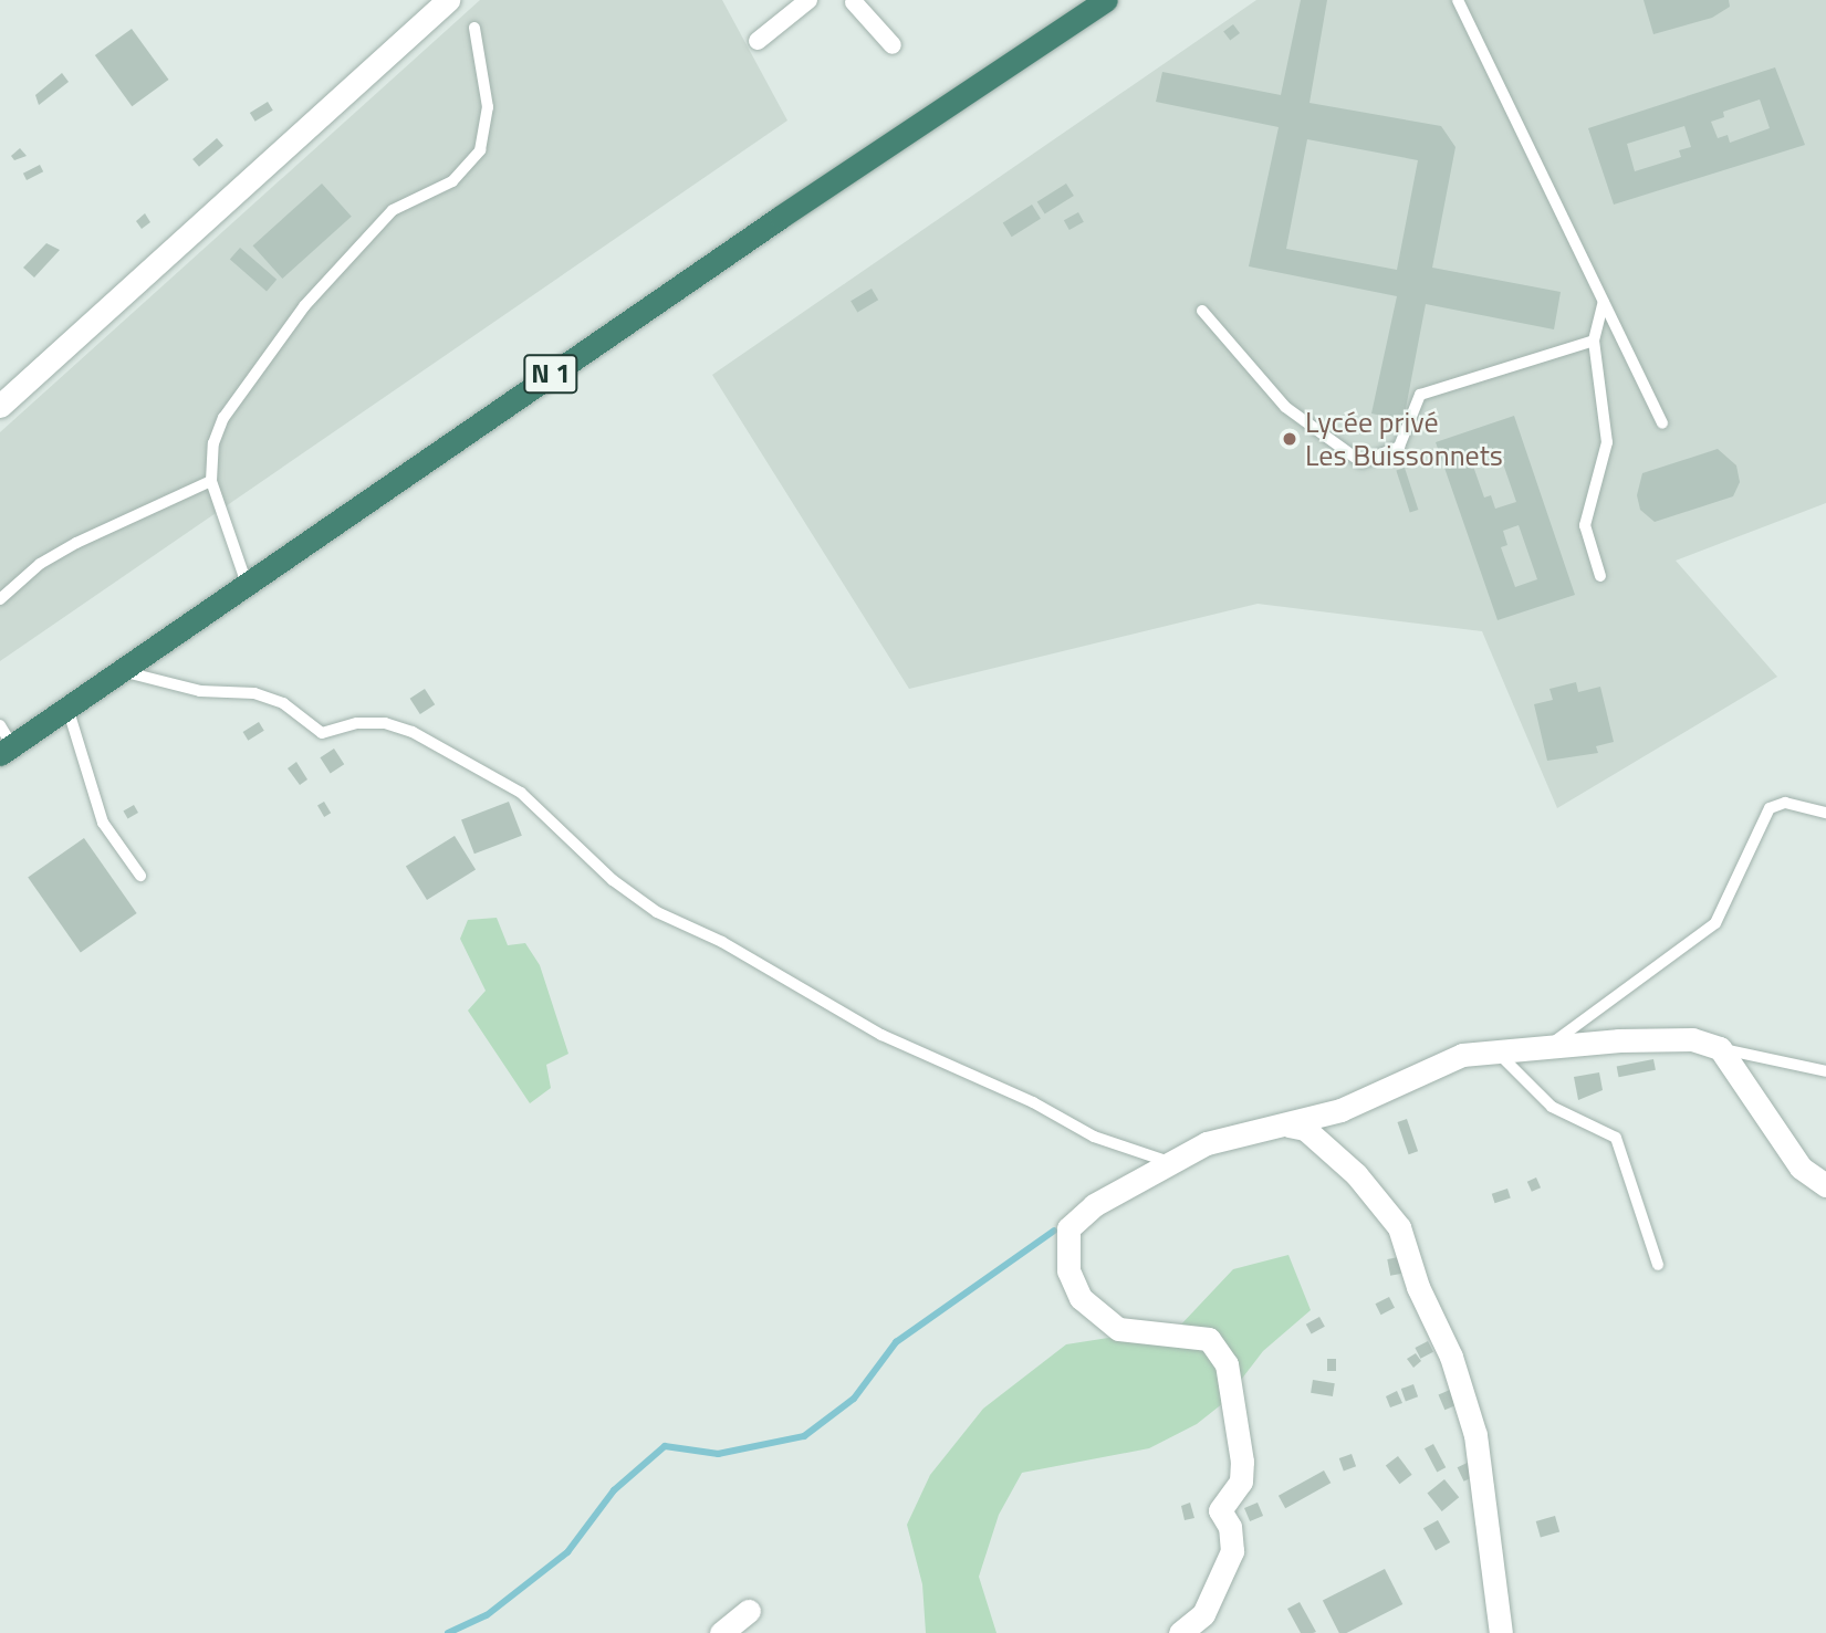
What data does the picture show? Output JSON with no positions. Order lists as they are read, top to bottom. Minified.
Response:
{"streets":{"highway":["N 1"]},"places":["Lycée privé Les Buissonnets"]}
